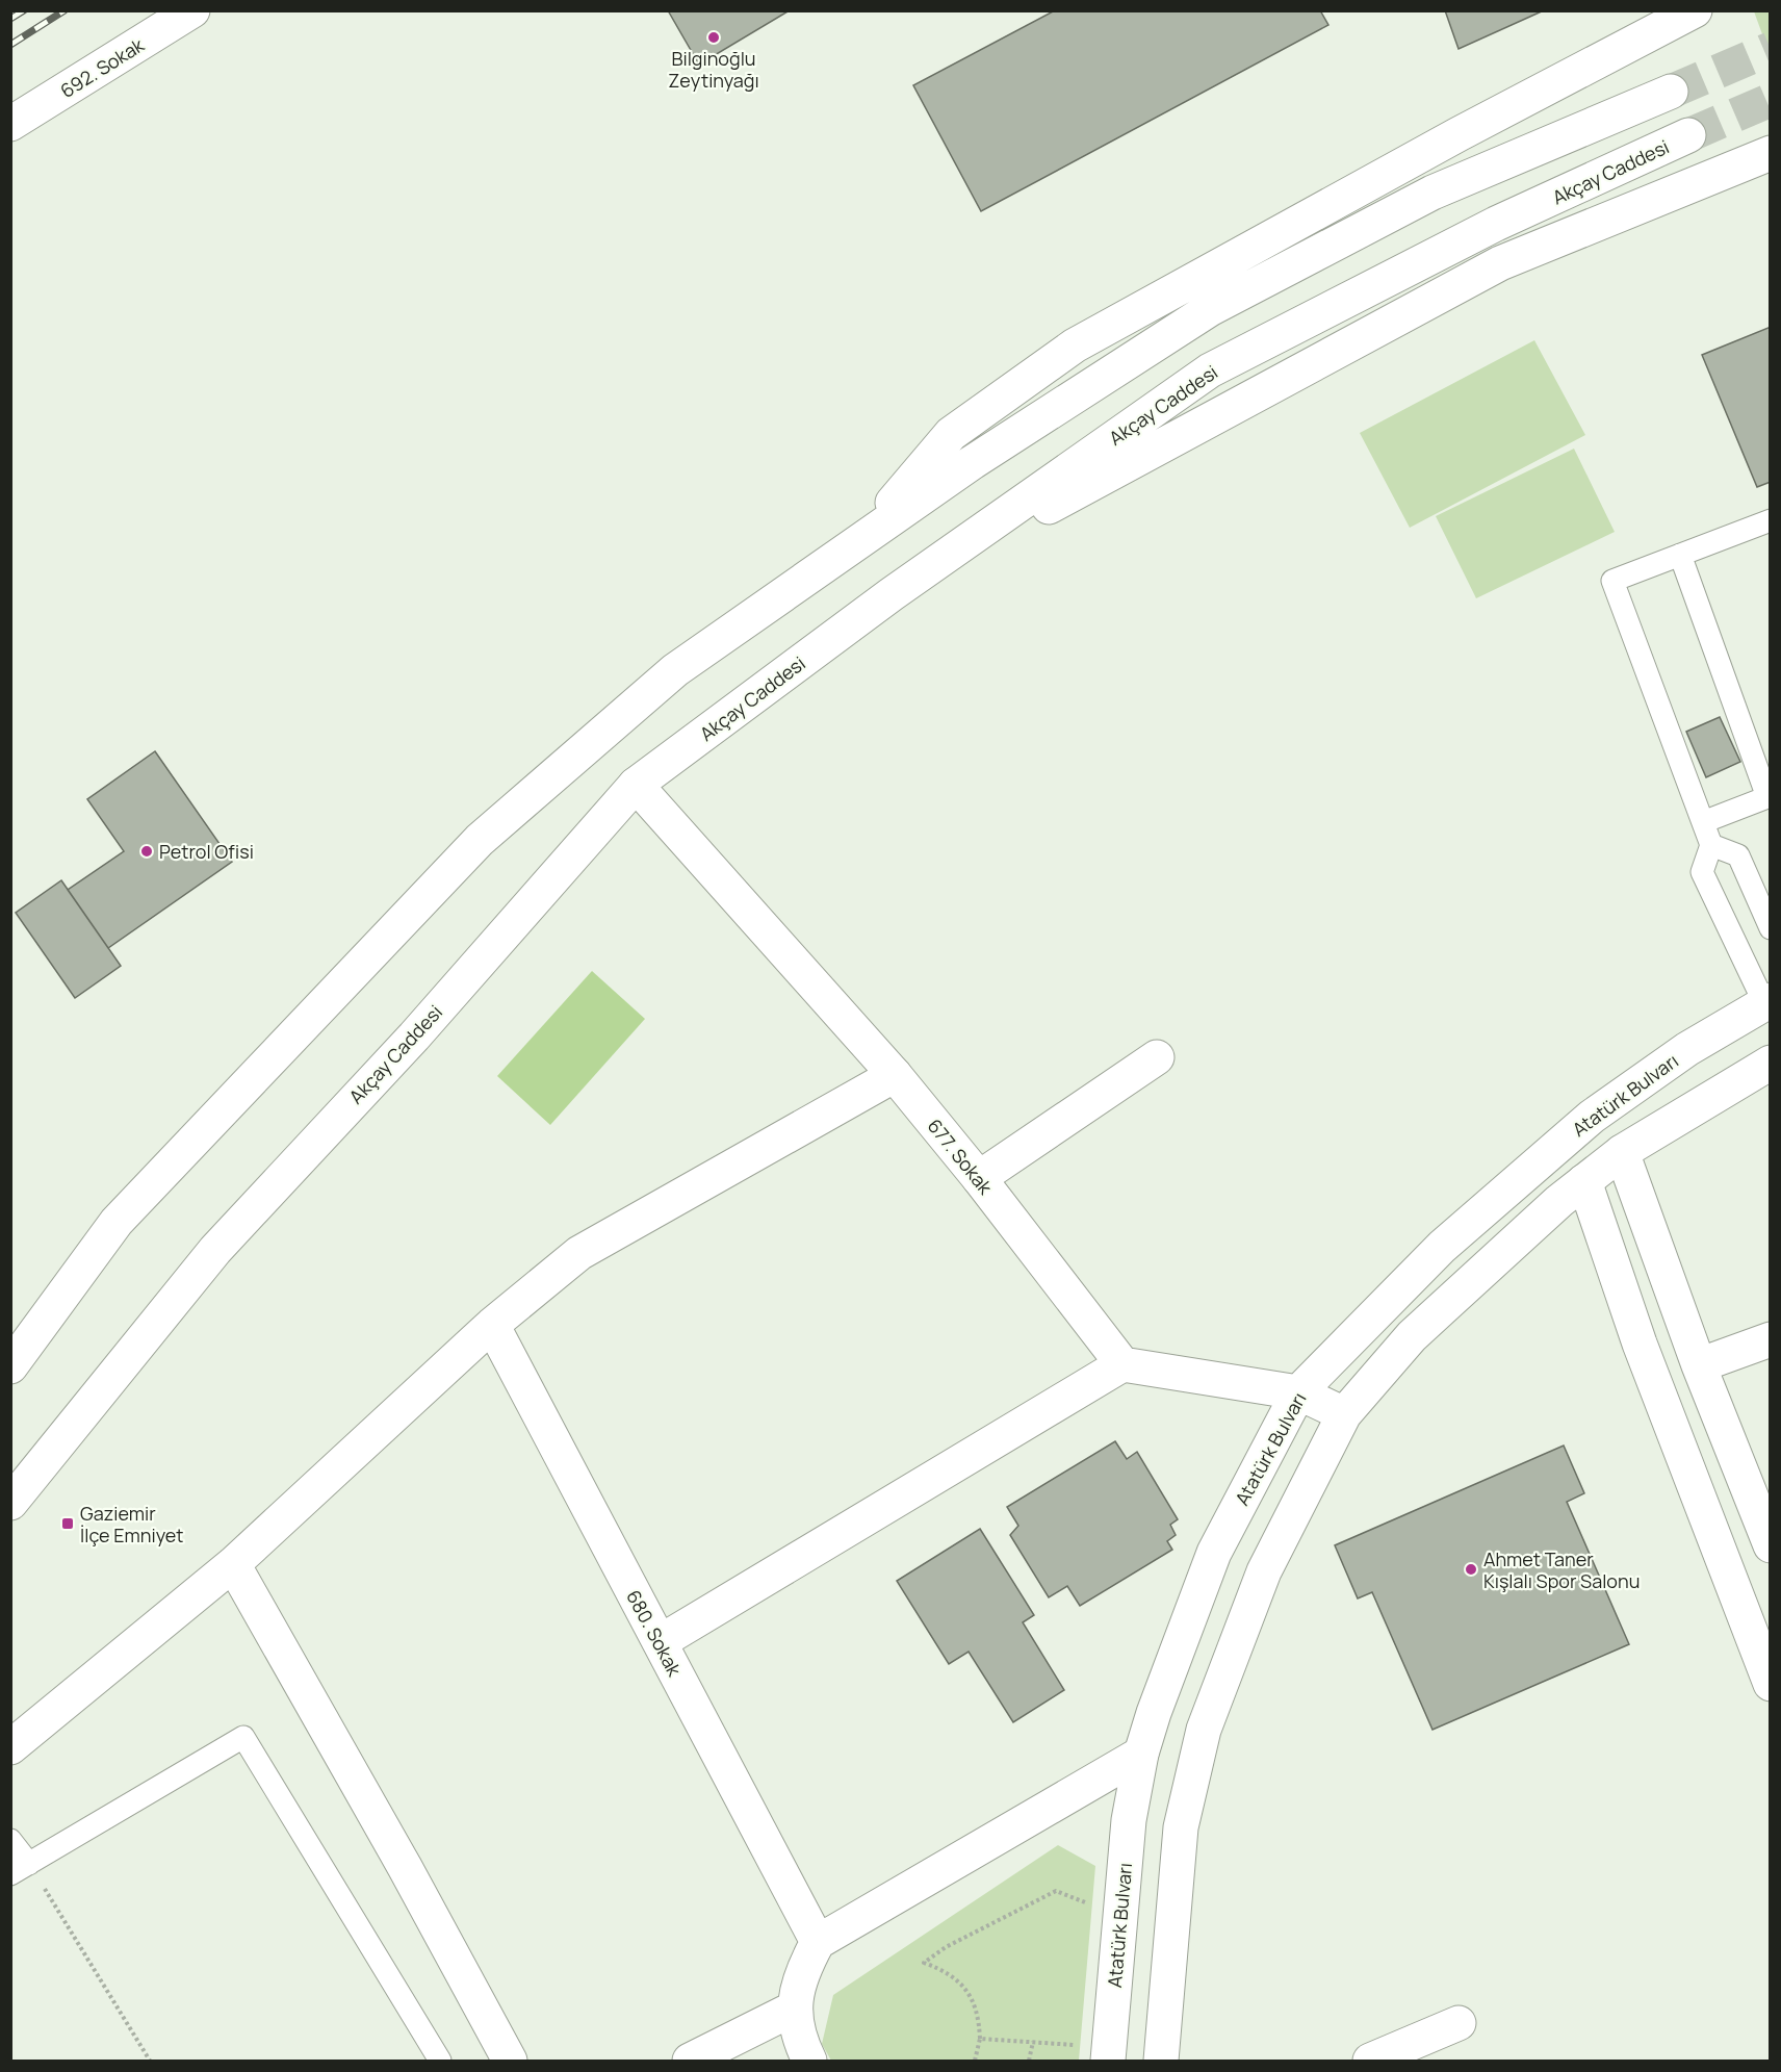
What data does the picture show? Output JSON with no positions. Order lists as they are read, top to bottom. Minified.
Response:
{"streets":{"main road":["692. Sokak","Akçay Caddesi","Atatürk Bulvarı","677. Sokak","680. Sokak"]},"crossings":[["Akçay Caddesi","677. Sokak"]],"places":{"other":["Bilginoğlu Zeytinyağı","Petrol Ofisi","Ahmet Taner Kışlalı Spor Salonu"],"transit":["Gaziemir İlçe Emniyet"]}}
